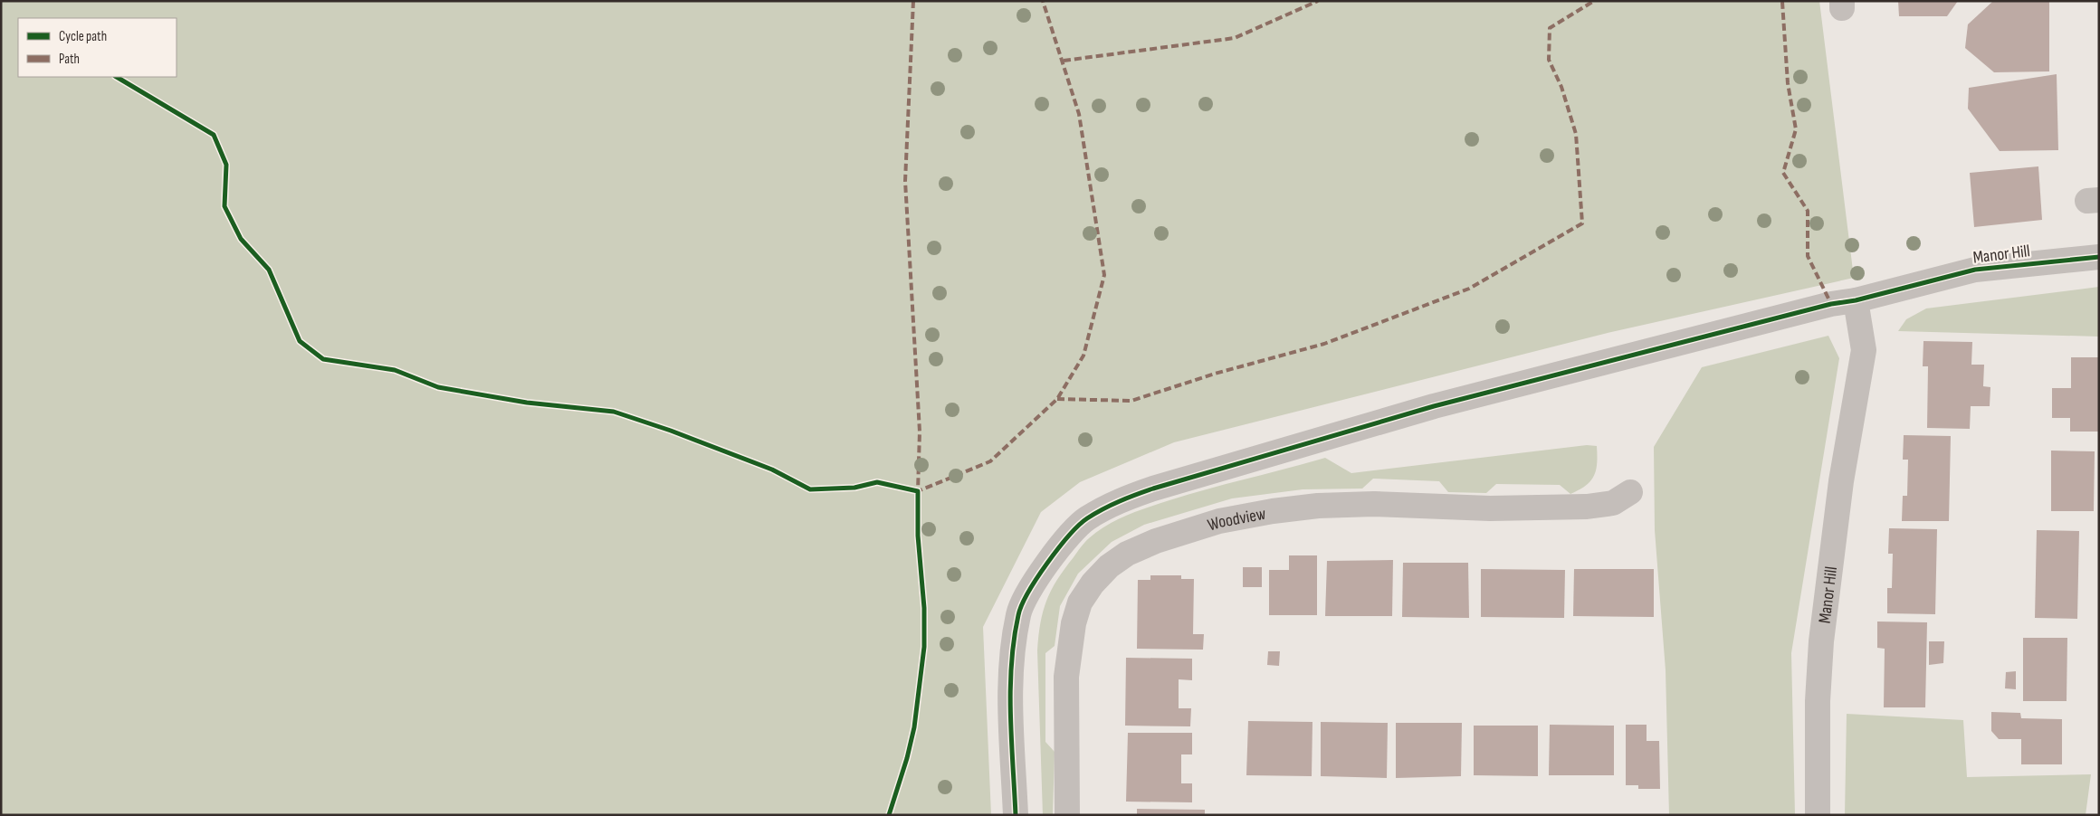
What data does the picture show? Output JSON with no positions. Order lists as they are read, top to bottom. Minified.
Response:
{"streets":{"street":["Manor Hill","Woodview"]},"legend":["Cycle path","Path"]}
